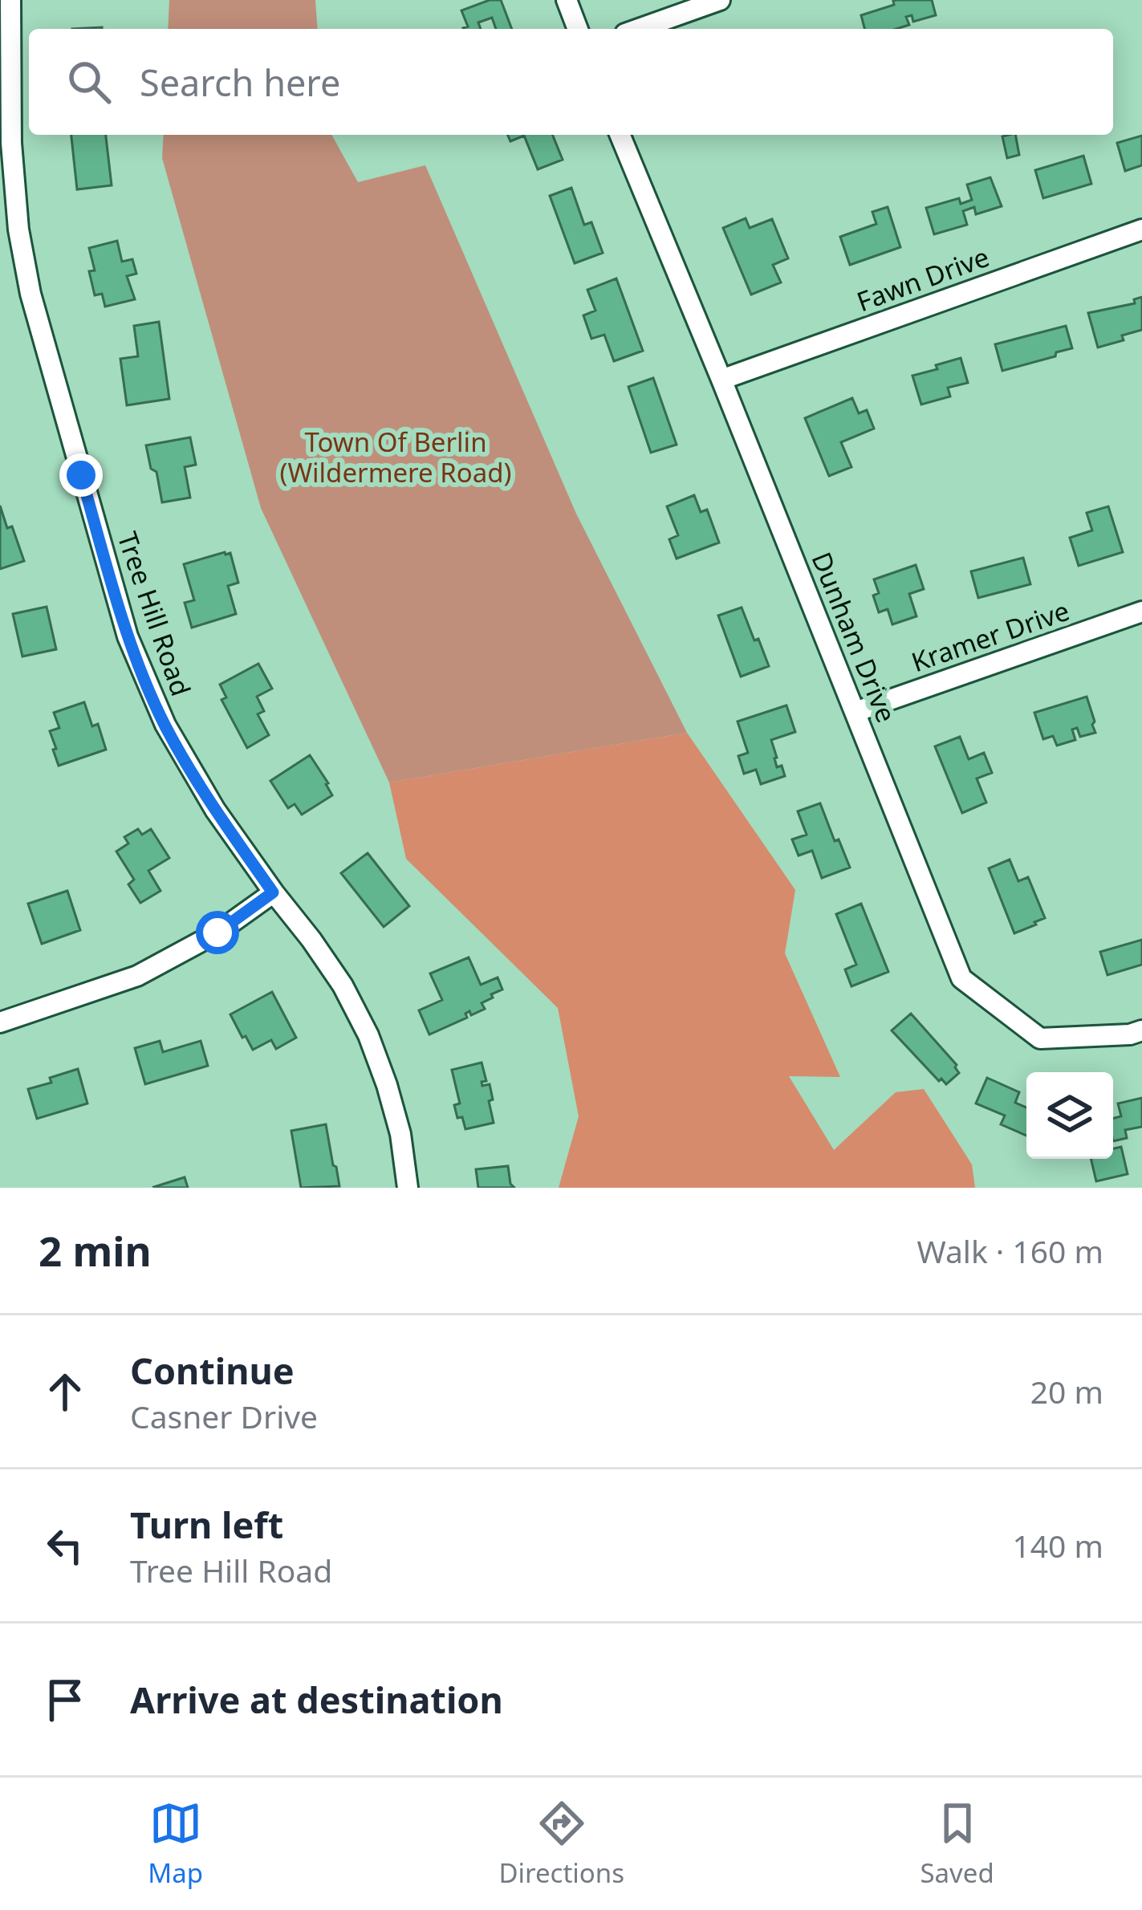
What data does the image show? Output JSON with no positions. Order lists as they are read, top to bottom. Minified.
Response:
{"streets":{"street":["Fawn Drive","Tree Hill Road","Kramer Drive","Dunham Drive"]},"crossings":[["Fawn Drive","Dunham Drive"],["Kramer Drive","Dunham Drive"]],"parks":["Town Of Berlin (Wildermere Road)"],"page":{"search":"Search here","heading":["2 min","Walk · 160 m"],"list":[["Continue","Casner Drive","20 m"],["Turn left","Tree Hill Road","140 m"],"Arrive at destination"],"nav":["Map","Directions","Saved"]}}
